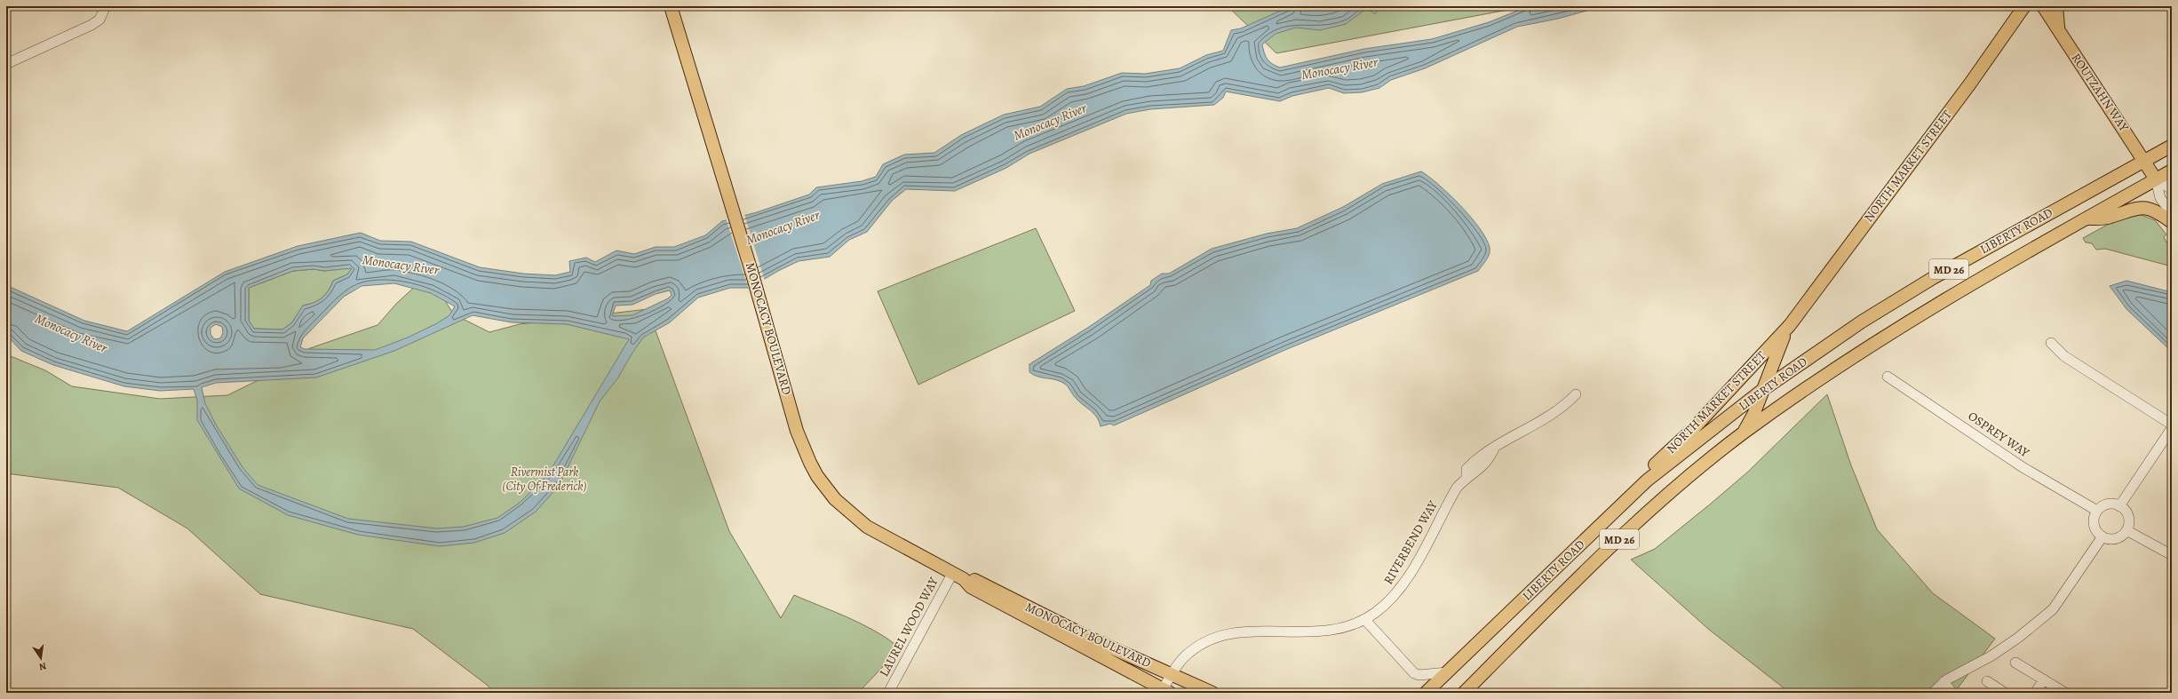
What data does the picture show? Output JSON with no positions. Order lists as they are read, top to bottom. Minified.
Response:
{"streets":{"main road":["ROUTZAHN WAY","NORTH MARKET STREET","LIBERTY ROAD","MD 26","MONOCACY BOULEVARD"],"street":["OSPREY WAY","RIVERBEND WAY","LAUREL WOOD WAY"]},"crossings":[["ROUTZAHN WAY","LIBERTY ROAD"],["NORTH MARKET STREET","LIBERTY ROAD"],["MONOCACY BOULEVARD","RIVERBEND WAY"],["MONOCACY BOULEVARD","LAUREL WOOD WAY"]],"water":["Monocacy River"],"parks":["Rivermist Park (City Of Frederick)"],"north":"bottom"}
